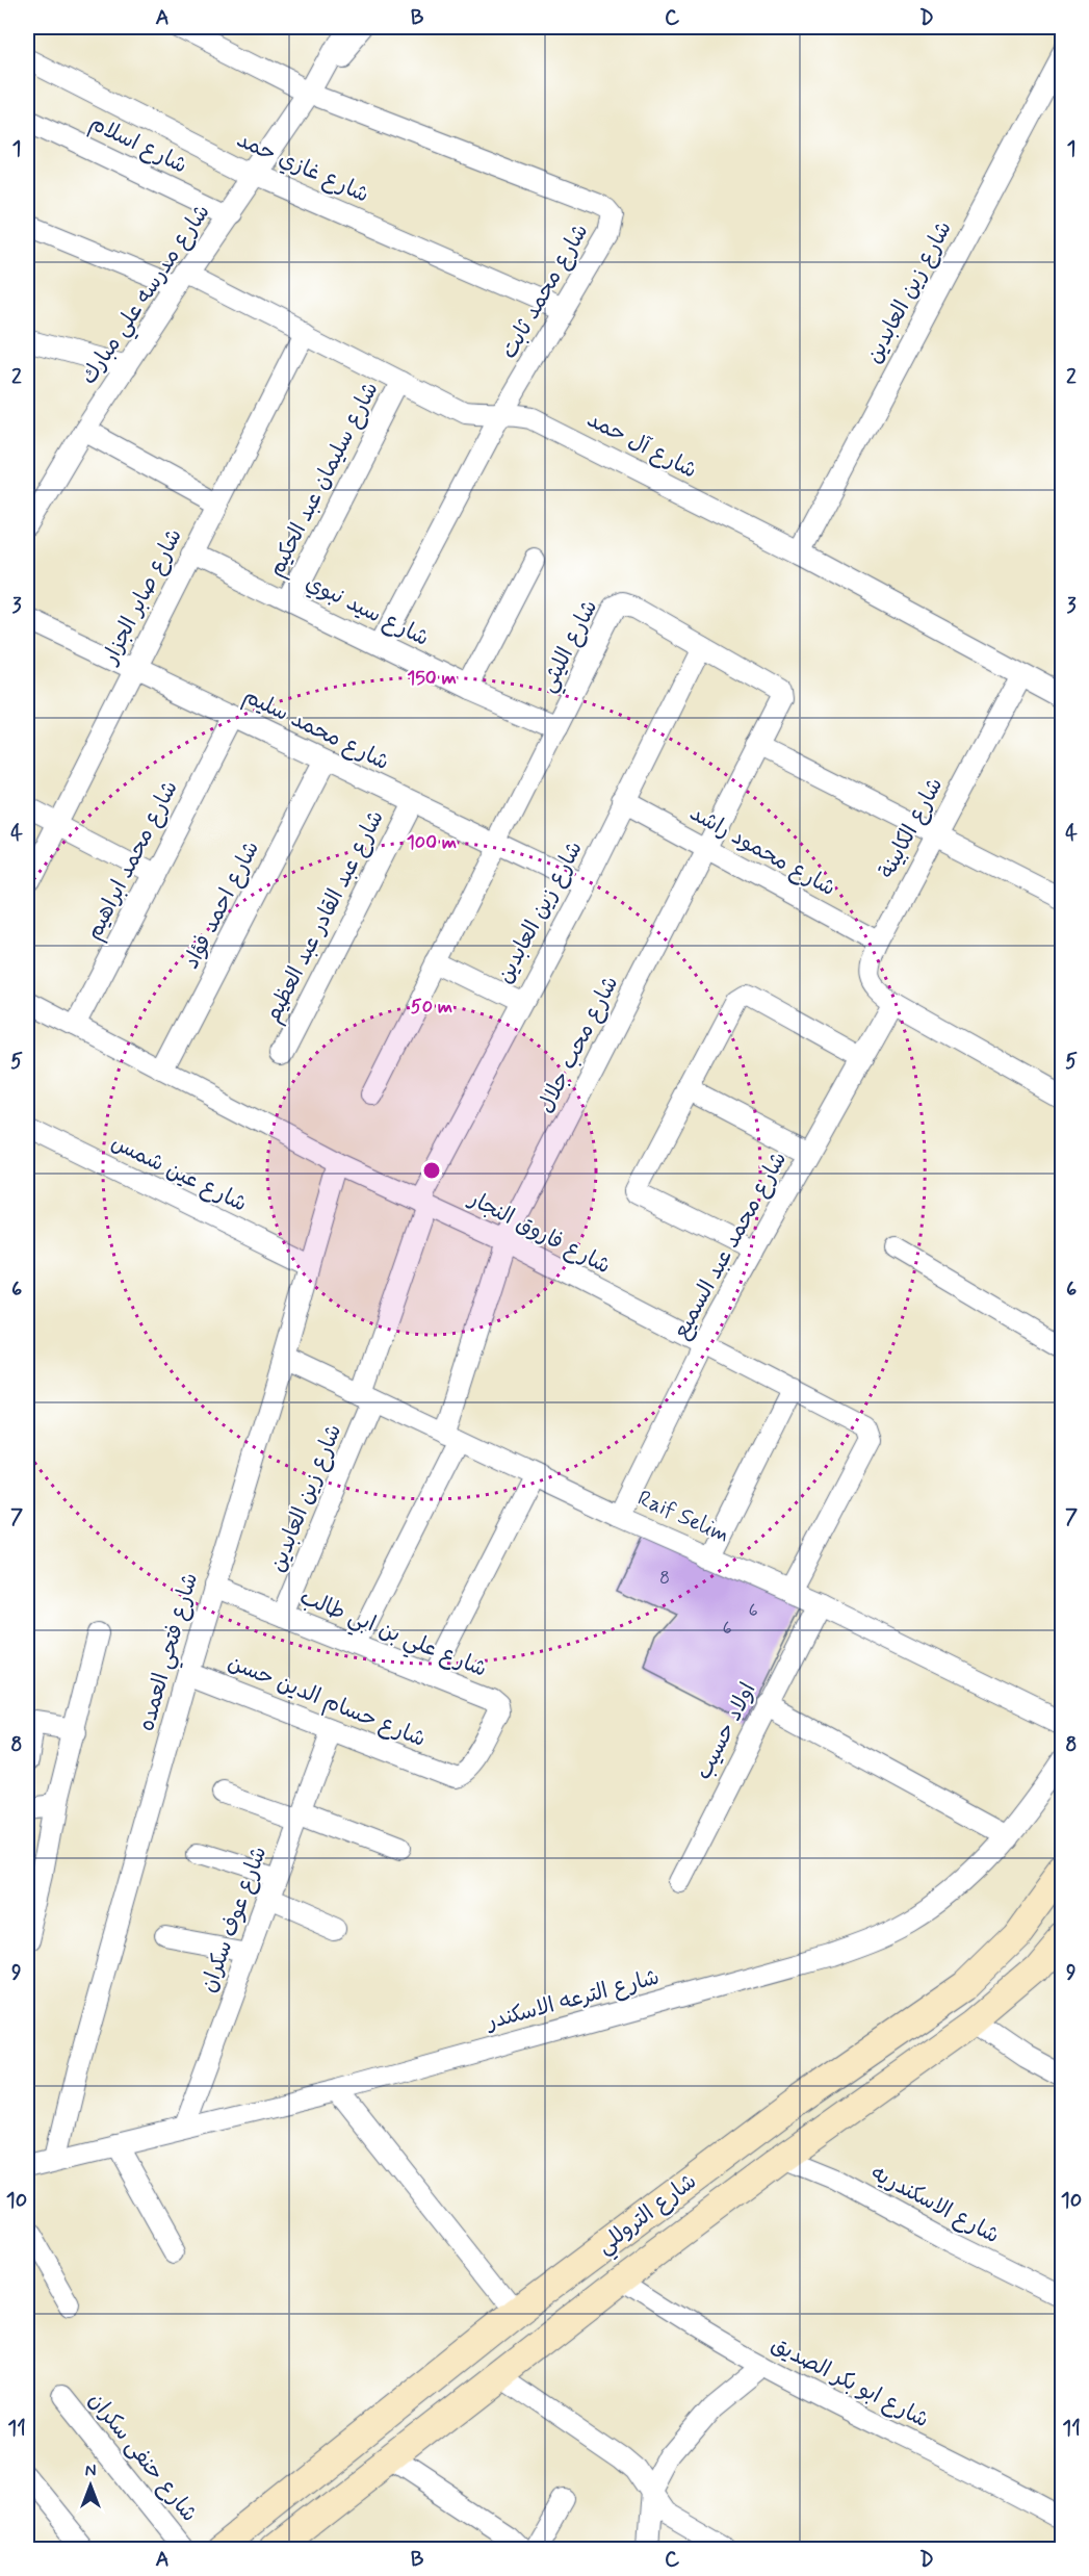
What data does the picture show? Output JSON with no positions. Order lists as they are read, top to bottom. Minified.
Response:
{"streets":{"street":["شارع اسلام","شارع غازي حمد","شارع محمد ثابت","شارع زين العابدين","شارع مدرسه علي مبارك","شارع آل حمد","شارع سليمان عبد الحكيم","شارع صابر الجزار","شارع سيد نبوي","شارع الليثي","شارع محمد سليم","شارع الكابينة","شارع محمود راشد","شارع محمد ابراهيم","شارع احمد فؤاد","شارع عبد القادر عبد العظيم","شارع محب جلال","شارع عين شمس","شارع فاروق النجار","شارع محمد عبد السميع","Raif Selim","شارع علي بن ابي طالب","شارع فتحي العمده","شارع حسام الدين حسن","اولاد حسيب","شارع عوف سكران","شارع الترعه الاسكندر","شارع الاسكندريه","شارع التروللي","شارع ابو بكر الصديق","شارع حنفى سكران"]},"crossings":[["شارع اسلام","شارع مدرسه علي مبارك"],["شارع غازي حمد","شارع محمد ثابت"],["شارع غازي حمد","شارع مدرسه علي مبارك"],["شارع محمد ثابت","شارع مدرسه علي مبارك"],["شارع محمد ثابت","شارع آل حمد"],["شارع محمد ثابت","شارع سيد نبوي"],["شارع زين العابدين","شارع آل حمد"],["شارع زين العابدين","شارع الليثي"],["شارع زين العابدين","شارع محمد سليم"],["شارع زين العابدين","شارع محمود راشد"],["شارع زين العابدين","شارع فاروق النجار"],["شارع زين العابدين","Raif Selim"],["شارع زين العابدين","شارع علي بن ابي طالب"],["شارع مدرسه علي مبارك","شارع آل حمد"],["شارع آل حمد","شارع سليمان عبد الحكيم"],["شارع آل حمد","شارع صابر الجزار"],["شارع آل حمد","شارع الكابينة"],["شارع سليمان عبد الحكيم","شارع سيد نبوي"],["شارع صابر الجزار","شارع سيد نبوي"],["شارع صابر الجزار","شارع محمد سليم"],["شارع سيد نبوي","شارع الليثي"],["شارع الليثي","شارع محمد سليم"],["شارع الليثي","شارع محب جلال"],["شارع محمد سليم","شارع محمد ابراهيم"],["شارع محمد سليم","شارع احمد فؤاد"],["شارع محمد سليم","شارع عبد القادر عبد العظيم"],["شارع الكابينة","شارع محمود راشد"],["شارع الكابينة","شارع محمد عبد السميع"],["شارع محمود راشد","شارع محب جلال"],["شارع محمد ابراهيم","شارع فاروق النجار"],["شارع احمد فؤاد","شارع فاروق النجار"],["شارع محب جلال","شارع فاروق النجار"],["شارع محب جلال","Raif Selim"],["شارع عين شمس","شارع فتحي العمده"],["شارع فاروق النجار","شارع محمد عبد السميع"],["شارع فاروق النجار","Raif Selim"],["شارع فاروق النجار","شارع فتحي العمده"],["شارع محمد عبد السميع","Raif Selim"],["Raif Selim","شارع فتحي العمده"],["Raif Selim","اولاد حسيب"],["شارع علي بن ابي طالب","شارع فتحي العمده"],["شارع علي بن ابي طالب","شارع حسام الدين حسن"],["شارع فتحي العمده","شارع حسام الدين حسن"],["شارع فتحي العمده","شارع الترعه الاسكندر"],["شارع حسام الدين حسن","شارع عوف سكران"],["شارع عوف سكران","شارع الترعه الاسكندر"],["شارع الاسكندريه","شارع التروللي"],["شارع التروللي","شارع ابو بكر الصديق"]],"house_numbers":["8","6","6"],"north":"top","grid":{"columns":["A","B","C","D"],"rows":["1","2","3","4","5","6","7","8","9","10","11"]},"rings":["150 m","100 m","50 m"]}
